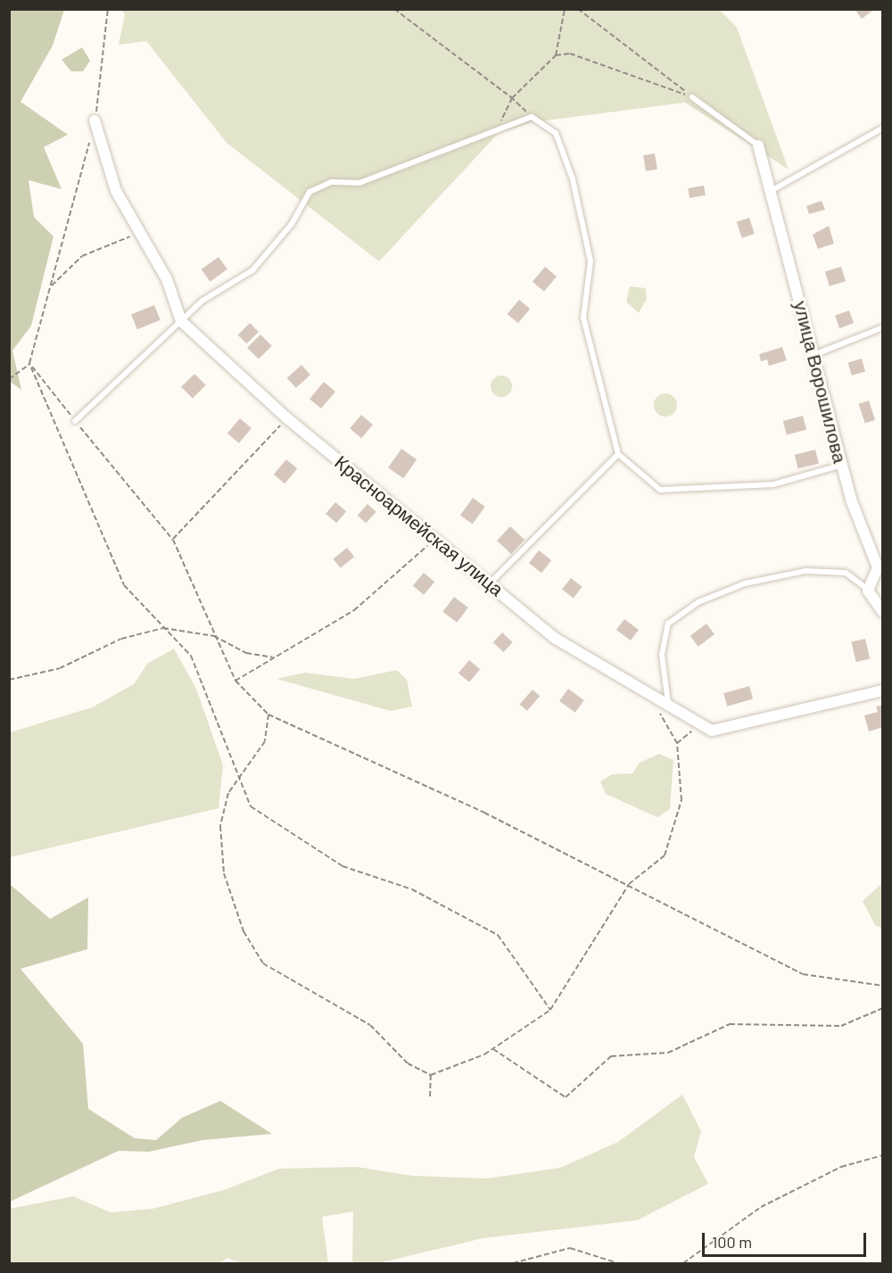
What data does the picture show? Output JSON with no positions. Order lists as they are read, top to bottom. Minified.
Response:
{"streets":{"street":["улица Ворошилова","Красноармейская улица"]},"scale_bar":"100 m"}
